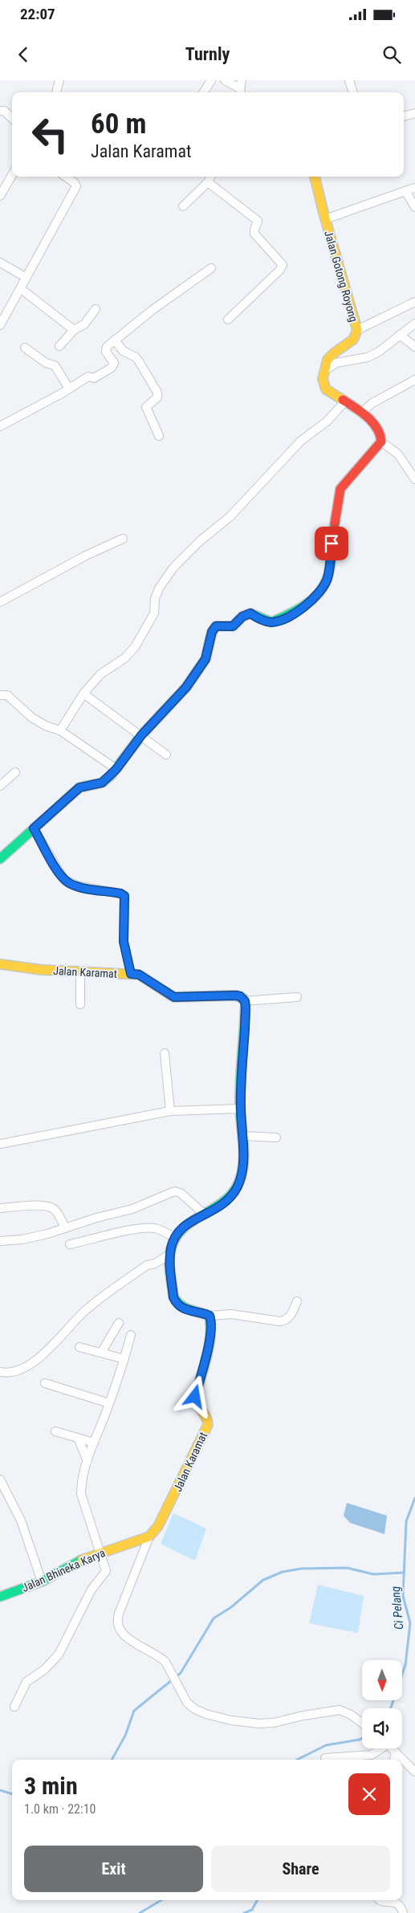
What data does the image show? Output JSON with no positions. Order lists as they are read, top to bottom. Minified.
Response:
{"streets":{"street":["Jalan Gotong Royong","Jalan Karamat","Jalan Bhineka Karya"]},"crossings":[["Jalan Karamat","Jalan Bhineka Karya"]],"water":["Ci Pelang"],"north":"bottom","page":{"status":"22:07","header":"Turnly","turn":["60 m","Jalan Karamat"],"heading":["3 min","1.0 km · 22:10"],"buttons":["Exit","Share"]}}
